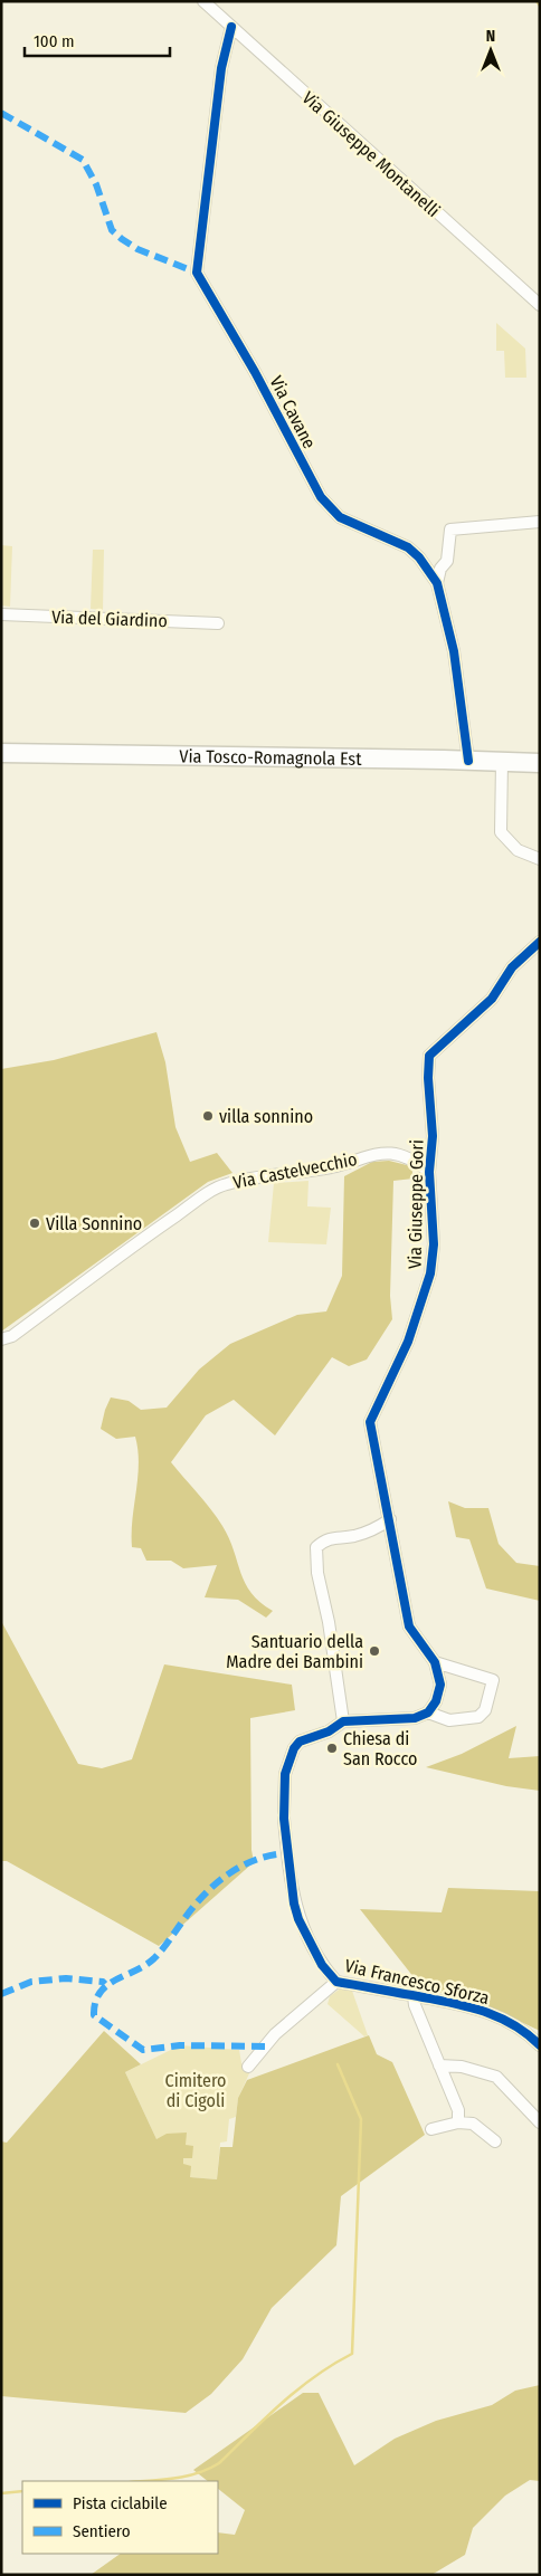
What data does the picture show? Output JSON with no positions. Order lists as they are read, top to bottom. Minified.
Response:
{"streets":{"main road":["Via Tosco-Romagnola Est"],"street":["Via Giuseppe Montanelli","Via Cavane","Via del Giardino","Via Castelvecchio","Via Giuseppe Gori","Via Francesco Sforza"]},"crossings":[["Via Giuseppe Montanelli","Via Cavane"],["Via Cavane","Via Tosco-Romagnola Est"],["Via Castelvecchio","Via Giuseppe Gori"]],"parks":["Cimitero di Cigoli"],"places":["villa sonnino","Villa Sonnino","Santuario della Madre dei Bambini","Chiesa di San Rocco"],"legend":["Pista ciclabile","Sentiero"],"scale_bar":"100 m","north":"top"}
